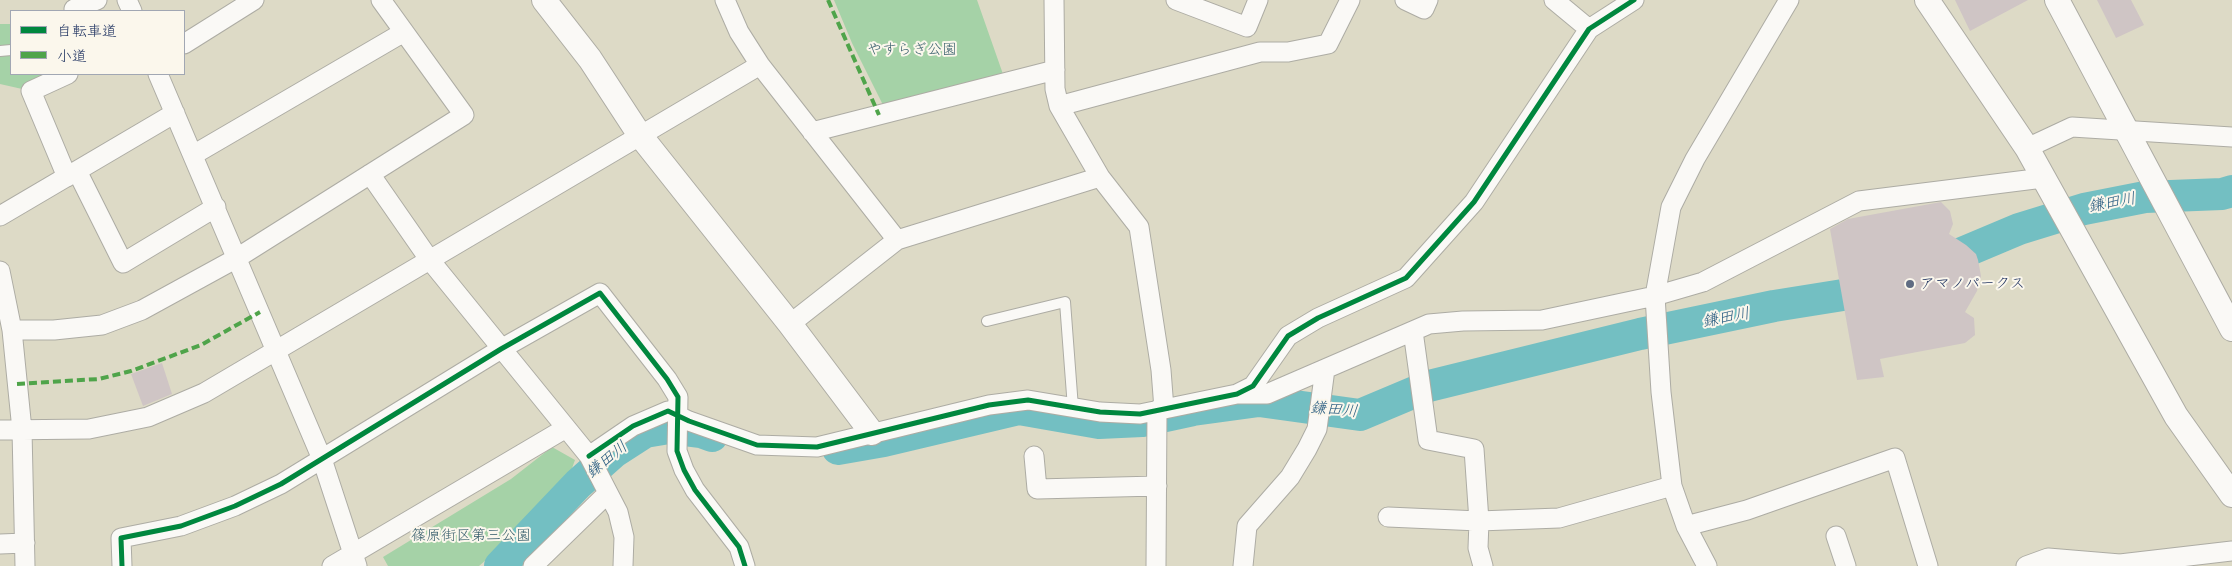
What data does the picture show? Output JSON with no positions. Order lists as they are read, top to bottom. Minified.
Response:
{"water":["鎌田川"],"parks":["やすらぎ公園","篠原街区第三公園"],"places":["アマノパークス"],"legend":["自転車道","小道"]}
